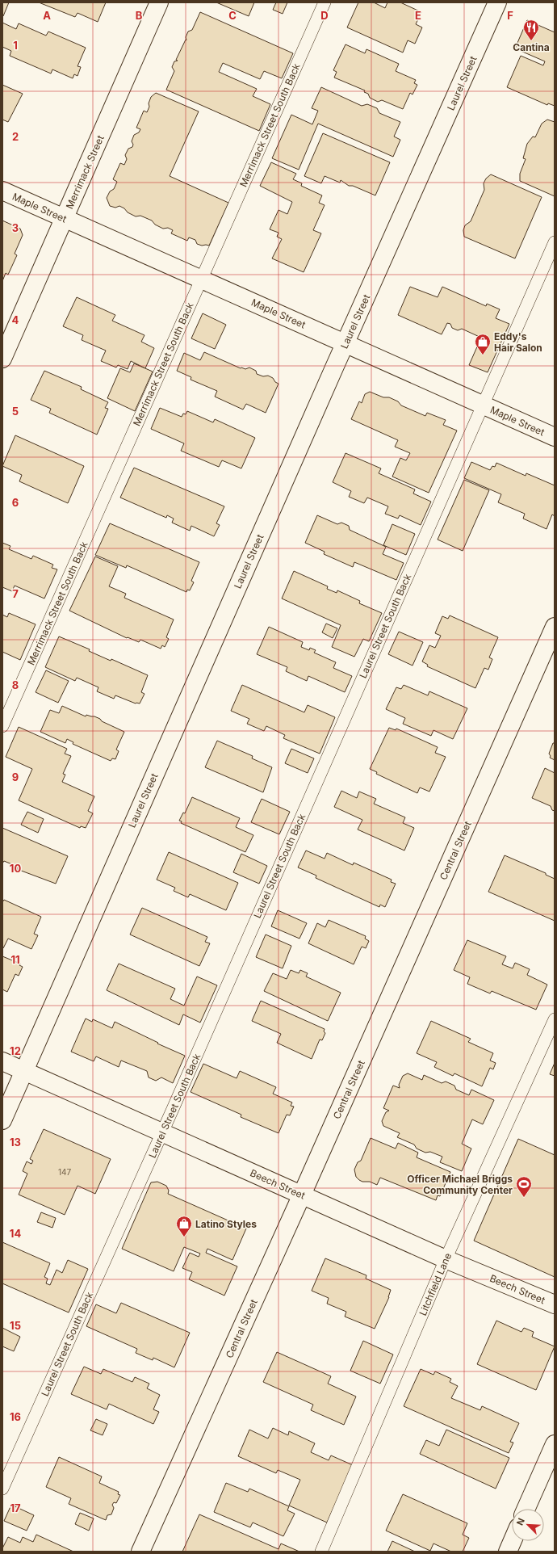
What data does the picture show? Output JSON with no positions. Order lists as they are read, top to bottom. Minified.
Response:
{"streets":{"street":["Laurel Street","Merrimack Street","Maple Street","Central Street","Beech Street"],"lane":["Merrimack Street South Back","Laurel Street South Back","Litchfield Lane"]},"crossings":[["Laurel Street","Maple Street"],["Laurel Street","Beech Street"],["Merrimack Street South Back","Maple Street"],["Merrimack Street","Maple Street"],["Maple Street","Laurel Street South Back"],["Laurel Street South Back","Beech Street"],["Central Street","Beech Street"],["Beech Street","Litchfield Lane"]],"places":{"restaurant":["Cantina"],"shop":["Eddy's Hair Salon","Latino Styles"],"sports":["Officer Michael Briggs Community Center"]},"house_numbers":["147"],"north":"top left","grid":{"columns":["A","B","C","D","E","F"],"rows":["1","2","3","4","5","6","7","8","9","10","11","12","13","14","15","16","17"]}}
